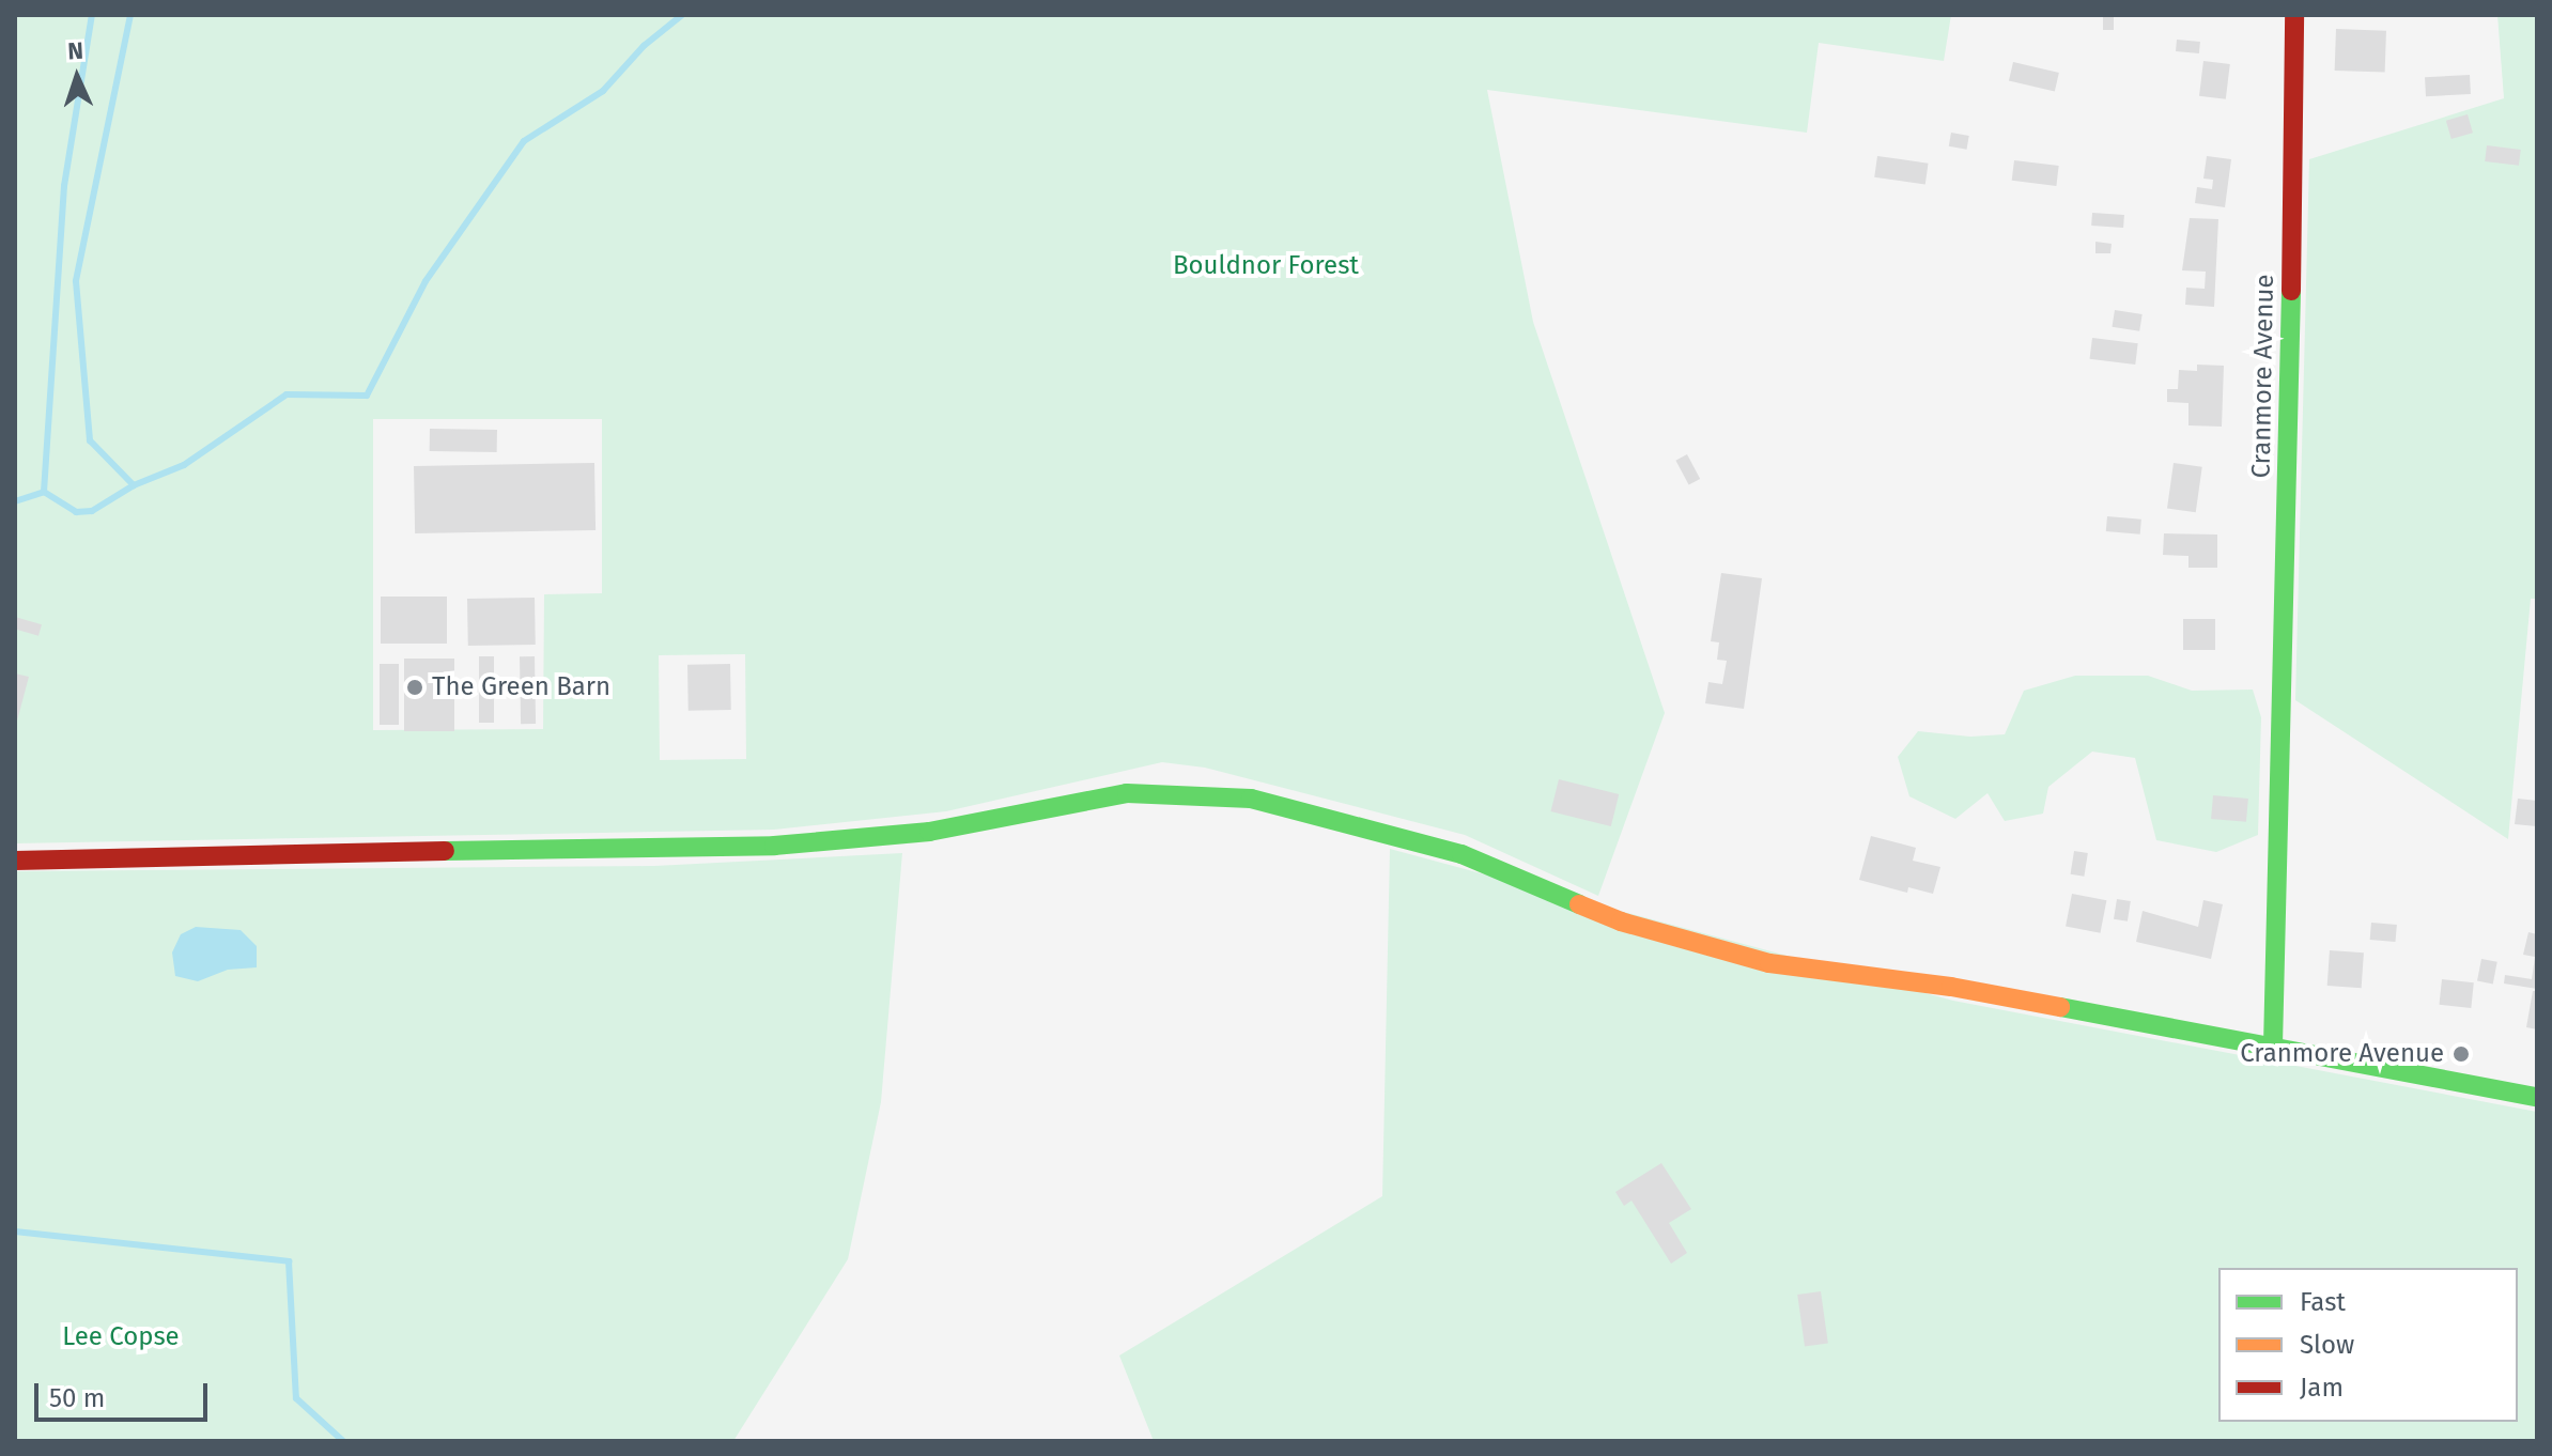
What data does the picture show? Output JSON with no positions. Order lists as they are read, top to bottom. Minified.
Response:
{"streets":{"main road":["Cranmore Avenue"]},"parks":["Bouldnor Forest","Lee Copse"],"places":["The Green Barn","Cranmore Avenue"],"legend":["Fast","Slow","Jam"],"scale_bar":"50 m","north":"top"}
